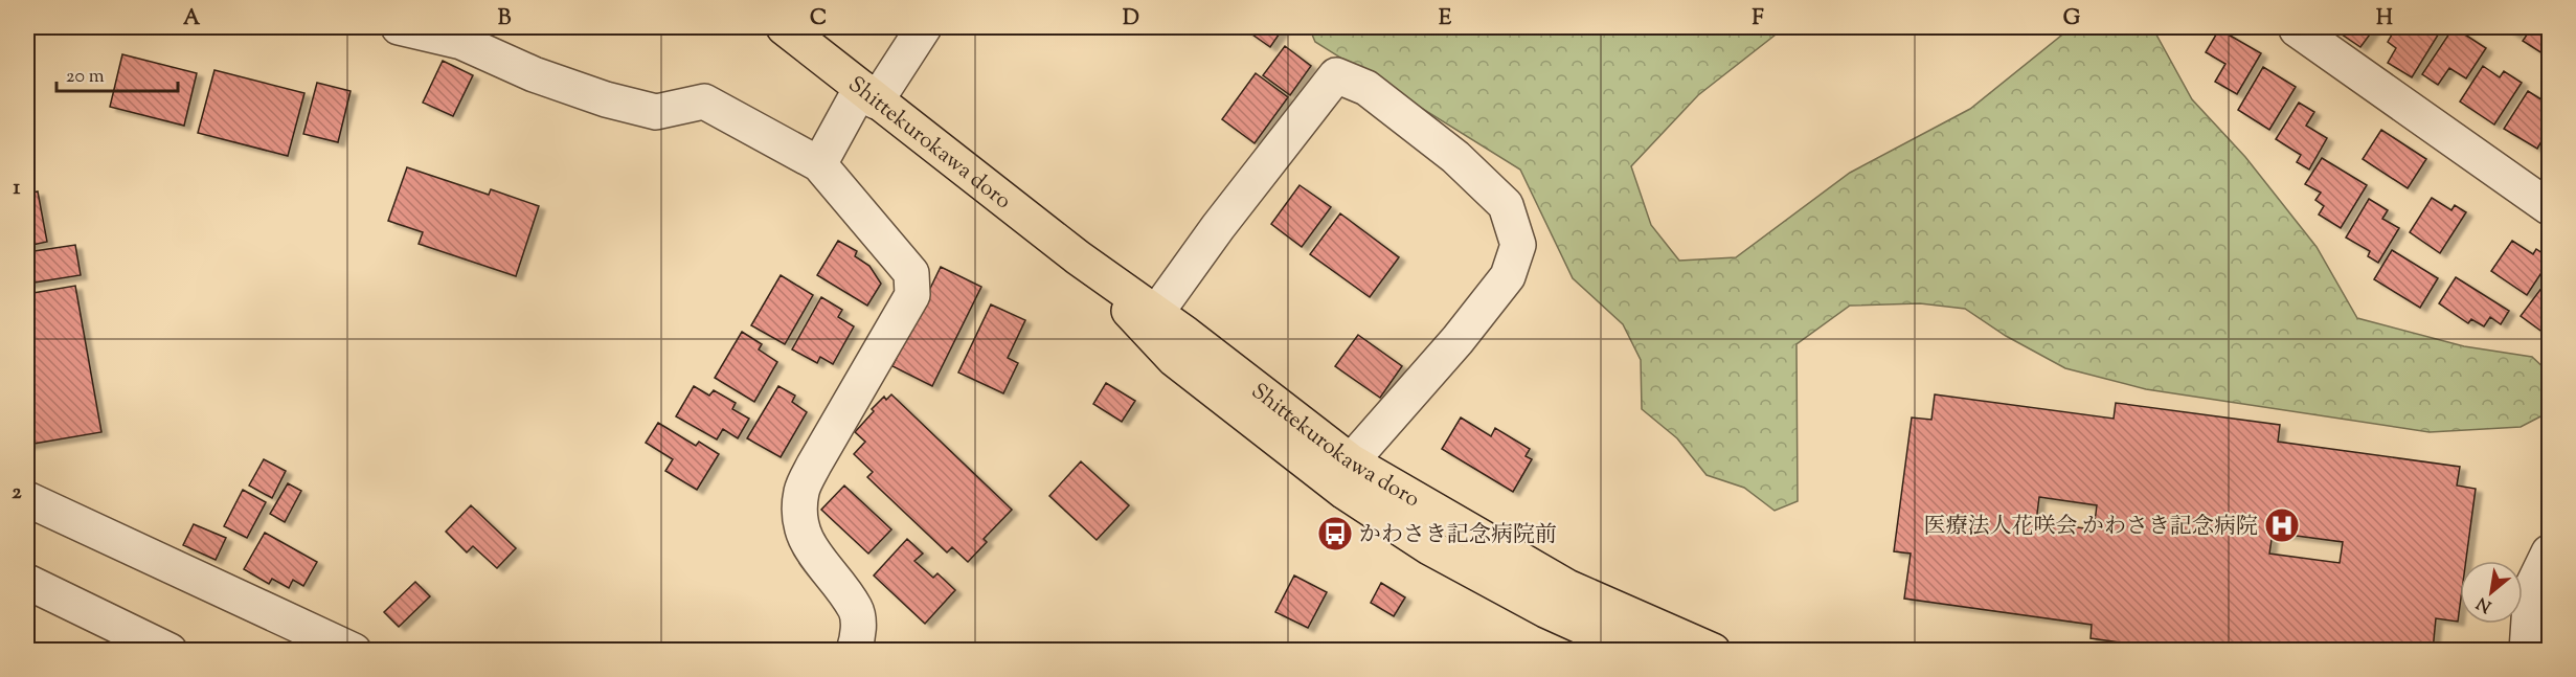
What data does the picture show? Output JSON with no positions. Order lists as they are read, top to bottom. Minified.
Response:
{"streets":{"main road":["Shittekurokawa doro"]},"places":{"hospital":["医療法人花咲会 かわさき記念病院"],"bus stop":["かわさき記念病院前"]},"scale_bar":"20 m","north":"bottom left","grid":{"columns":["A","B","C","D","E","F","G","H"],"rows":["1","2"]}}
